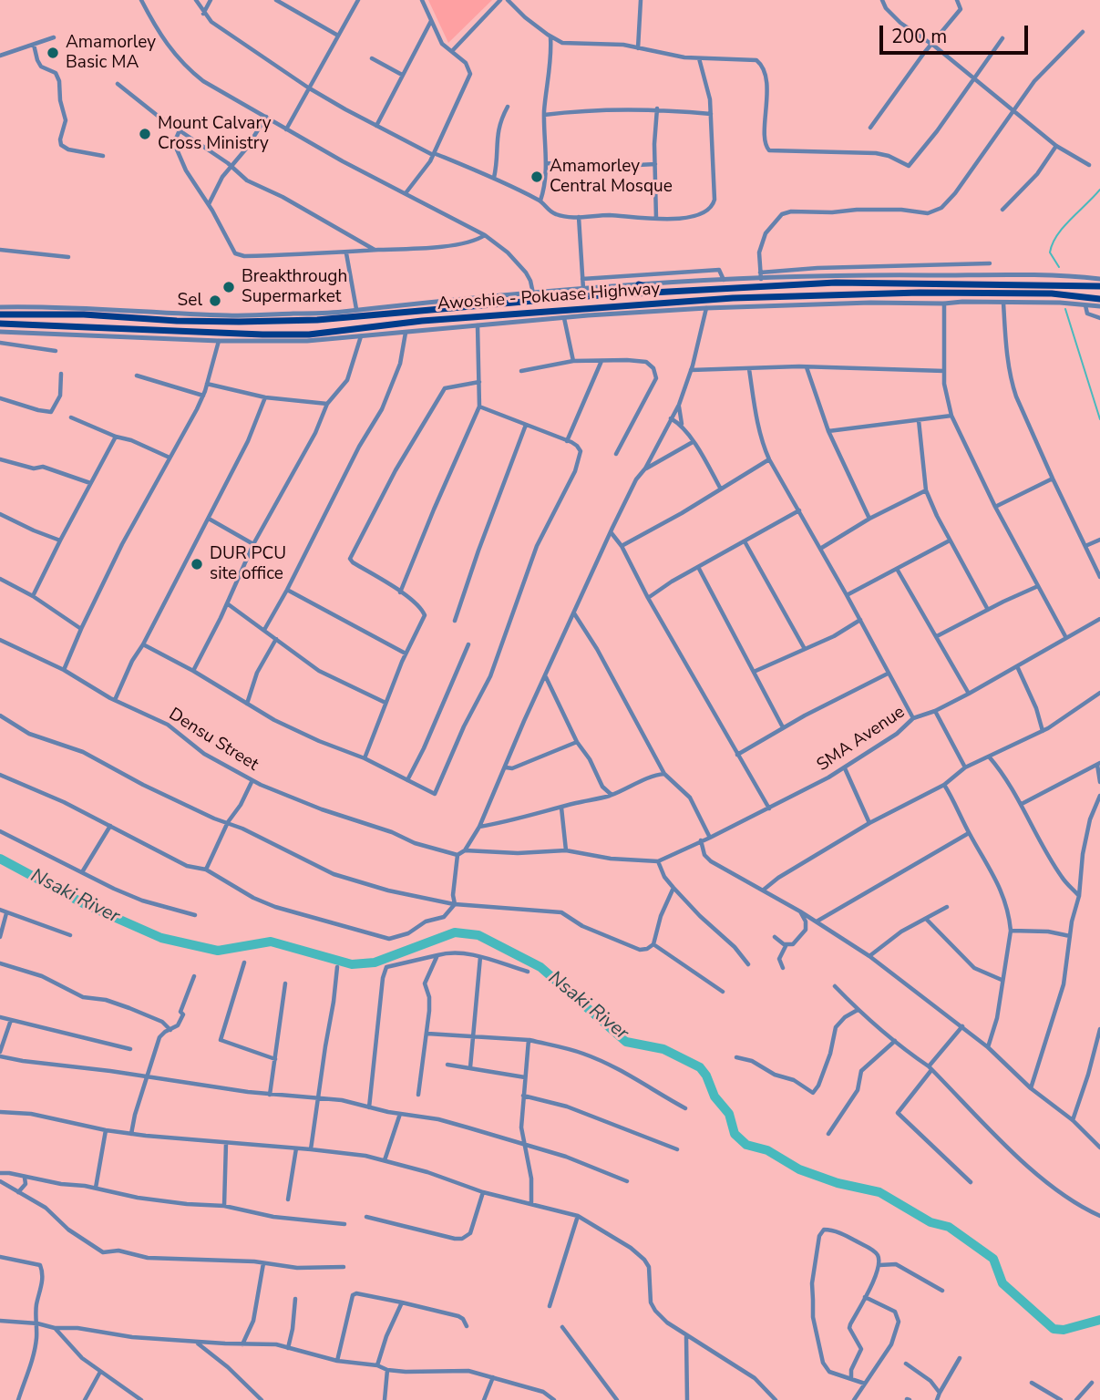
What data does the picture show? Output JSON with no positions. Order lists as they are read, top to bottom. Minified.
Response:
{"streets":{"main road":["Awoshie - Pokuase Highway"],"street":["SMA Avenue","Densu Street"]},"water":["Nsaki River"],"places":["Amamorley Basic MA","Mount Calvary Cross Ministry","Amamorley Central Mosque","Breakthrough Supermarket","Sel","DUR PCU site office"],"scale_bar":"200 m"}
